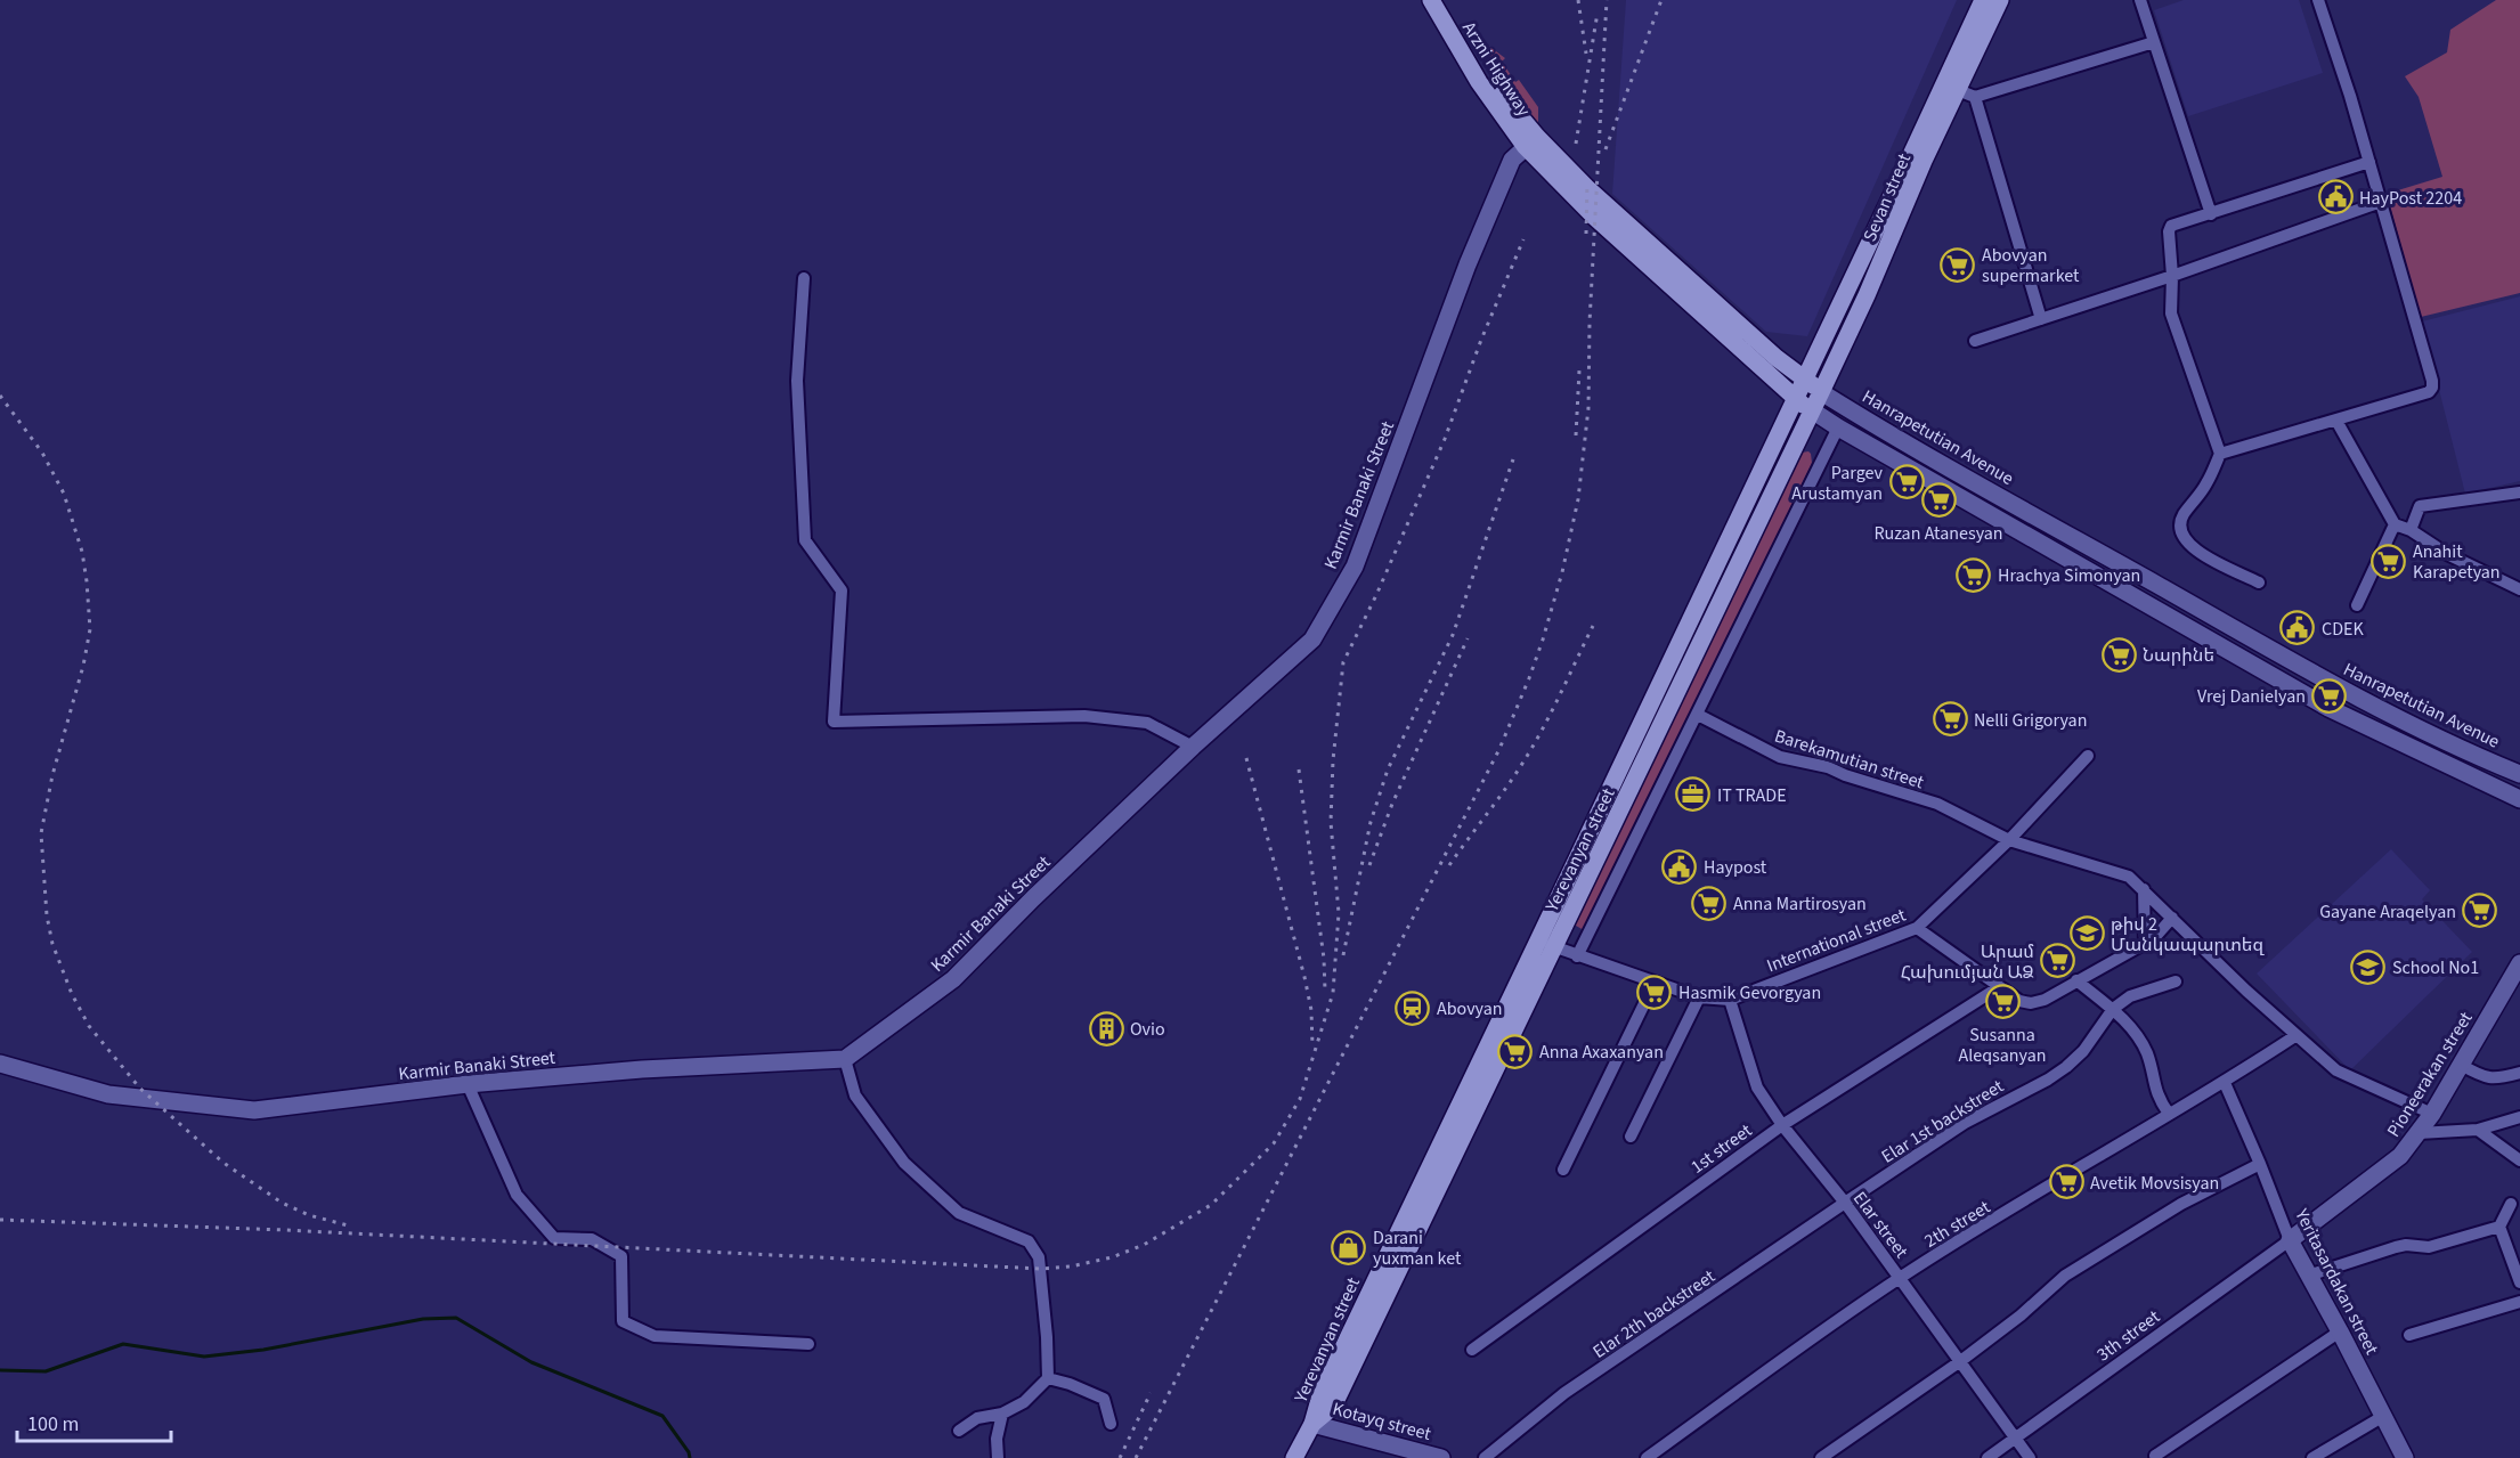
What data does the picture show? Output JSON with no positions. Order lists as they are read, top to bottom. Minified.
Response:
{"streets":{"main road":["Arzni Highway","Sevan street","Hanrapetutian Avenue","Yerevanyan street"],"street":["Karmir Banaki Street","Barekamutian street","International street","Pioneerakan street","Elar 1st backstreet","1st street","2th street","Elar street","Yeritasardakan street","Elar 2th backstreet","3th street","Kotayq street"]},"crossings":[["Arzni Highway","Hanrapetutian Avenue"],["Arzni Highway","Karmir Banaki Street"],["Sevan street","Hanrapetutian Avenue"],["Sevan street","Yerevanyan street"],["Hanrapetutian Avenue","Karmir Banaki Street"],["Hanrapetutian Avenue","Yerevanyan street"],["Barekamutian street","International street"],["Barekamutian street","Pioneerakan street"],["Barekamutian street","2th street"],["Yerevanyan street","International street"],["Yerevanyan street","Kotayq street"],["International street","Elar street"],["Pioneerakan street","Yeritasardakan street"],["Pioneerakan street","3th street"],["Elar 1st backstreet","Elar street"],["Elar 1st backstreet","Elar 2th backstreet"],["1st street","Elar street"],["2th street","Elar street"],["2th street","Yeritasardakan street"],["Elar street","Elar 2th backstreet"],["Elar street","3th street"],["Yeritasardakan street","3th street"]],"places":{"public building":["HayPost 2204","CDEK","Haypost"],"supermarket":["Abovyan supermarket","Pargev Arustamyan","Ruzan Atanesyan","Anahit Karapetyan","Hrachya Simonyan","Նարինե","Vrej Danielyan","Nelli Grigoryan","Anna Martirosyan","Gayane Araqelyan","Արամ Հախումյան ԱՁ","Hasmik Gevorgyan","Susanna Aleqsanyan","Anna Axaxanyan","Avetik Movsisyan"],"office":["IT TRADE"],"school or university":["թիվ 2 Մանկապարտեզ","School No1"],"station":["Abovyan"],"building":["Ovio"],"shop":["Darani yuxman ket"]},"scale_bar":"100 m"}
